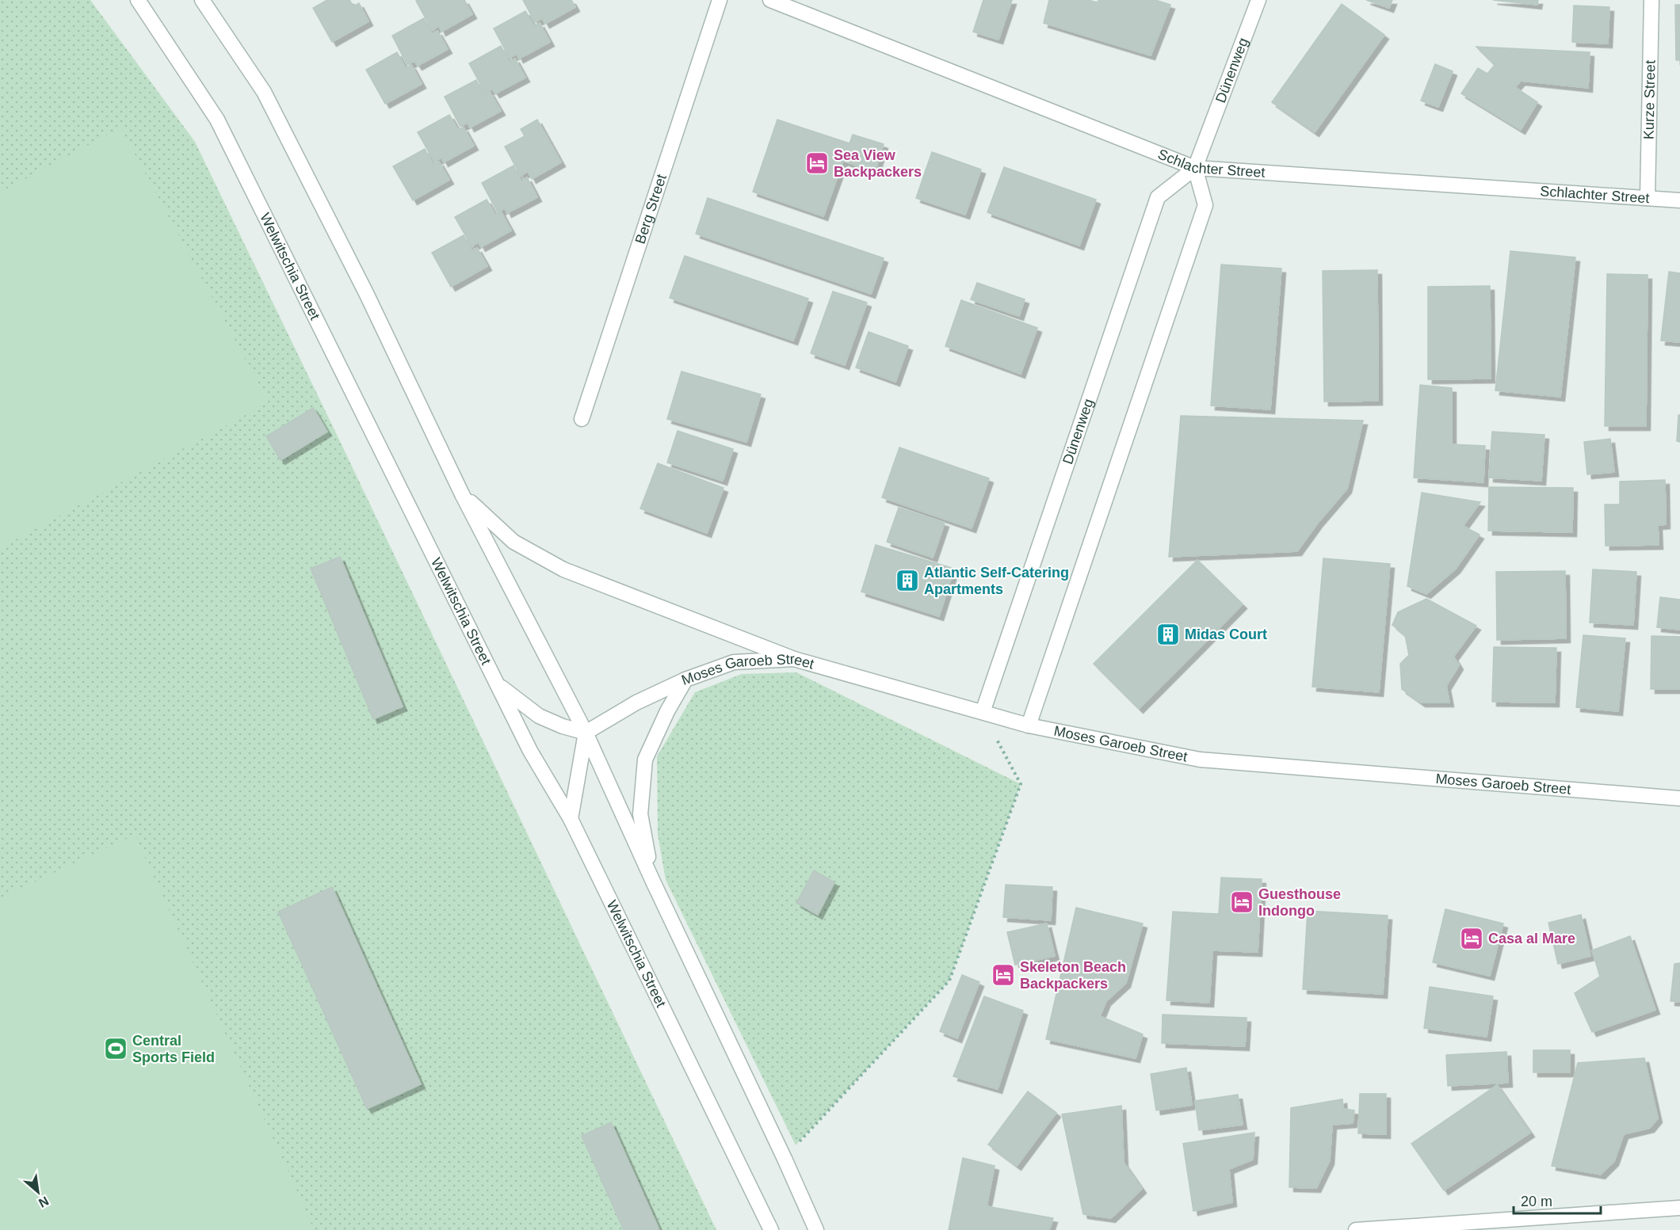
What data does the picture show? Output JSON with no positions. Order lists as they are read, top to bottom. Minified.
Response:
{"streets":{"street":["Dünenweg","Kurze Street","Schlachter Street","Berg Street","Welwitschia Street","Moses Garoeb Street"]},"crossings":[["Dünenweg","Schlachter Street"],["Dünenweg","Moses Garoeb Street"],["Kurze Street","Schlachter Street"]],"places":{"hotel":["Sea View Backpackers","Guesthouse Indongo","Casa al Mare","Skeleton Beach Backpackers"],"building":["Atlantic Self-Catering Apartments","Midas Court"],"sports":["Central Sports Field"]},"scale_bar":"20 m","north":"bottom right"}
